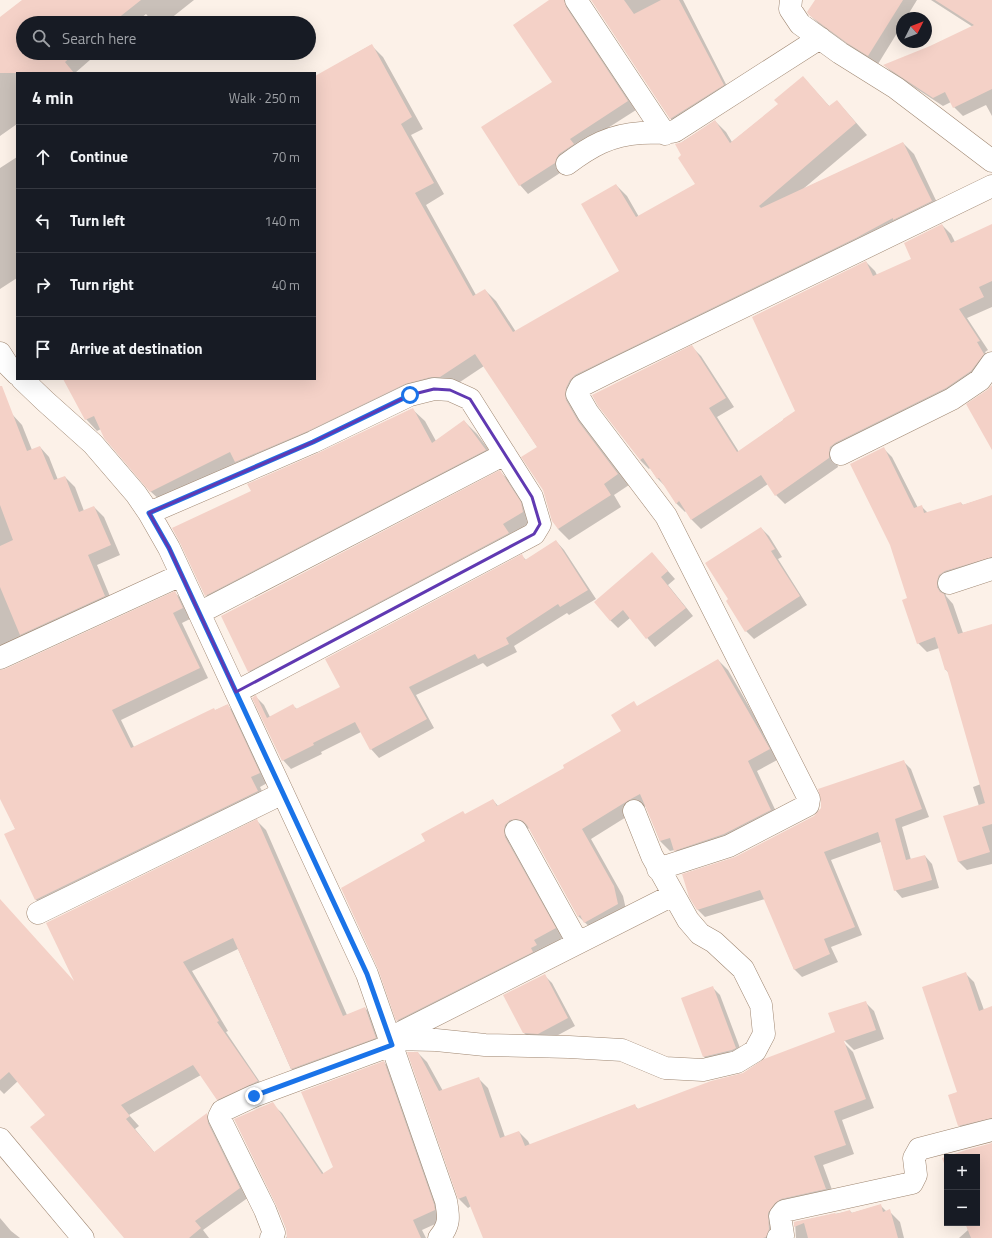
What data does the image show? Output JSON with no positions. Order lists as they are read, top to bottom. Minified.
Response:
{"north":"top right","page":{"search":"Search here","heading":["4 min","Walk · 250 m"],"list":[["Continue","70 m"],["Turn left","140 m"],["Turn right","40 m"],"Arrive at destination"],"map_buttons":["+","−"]}}
